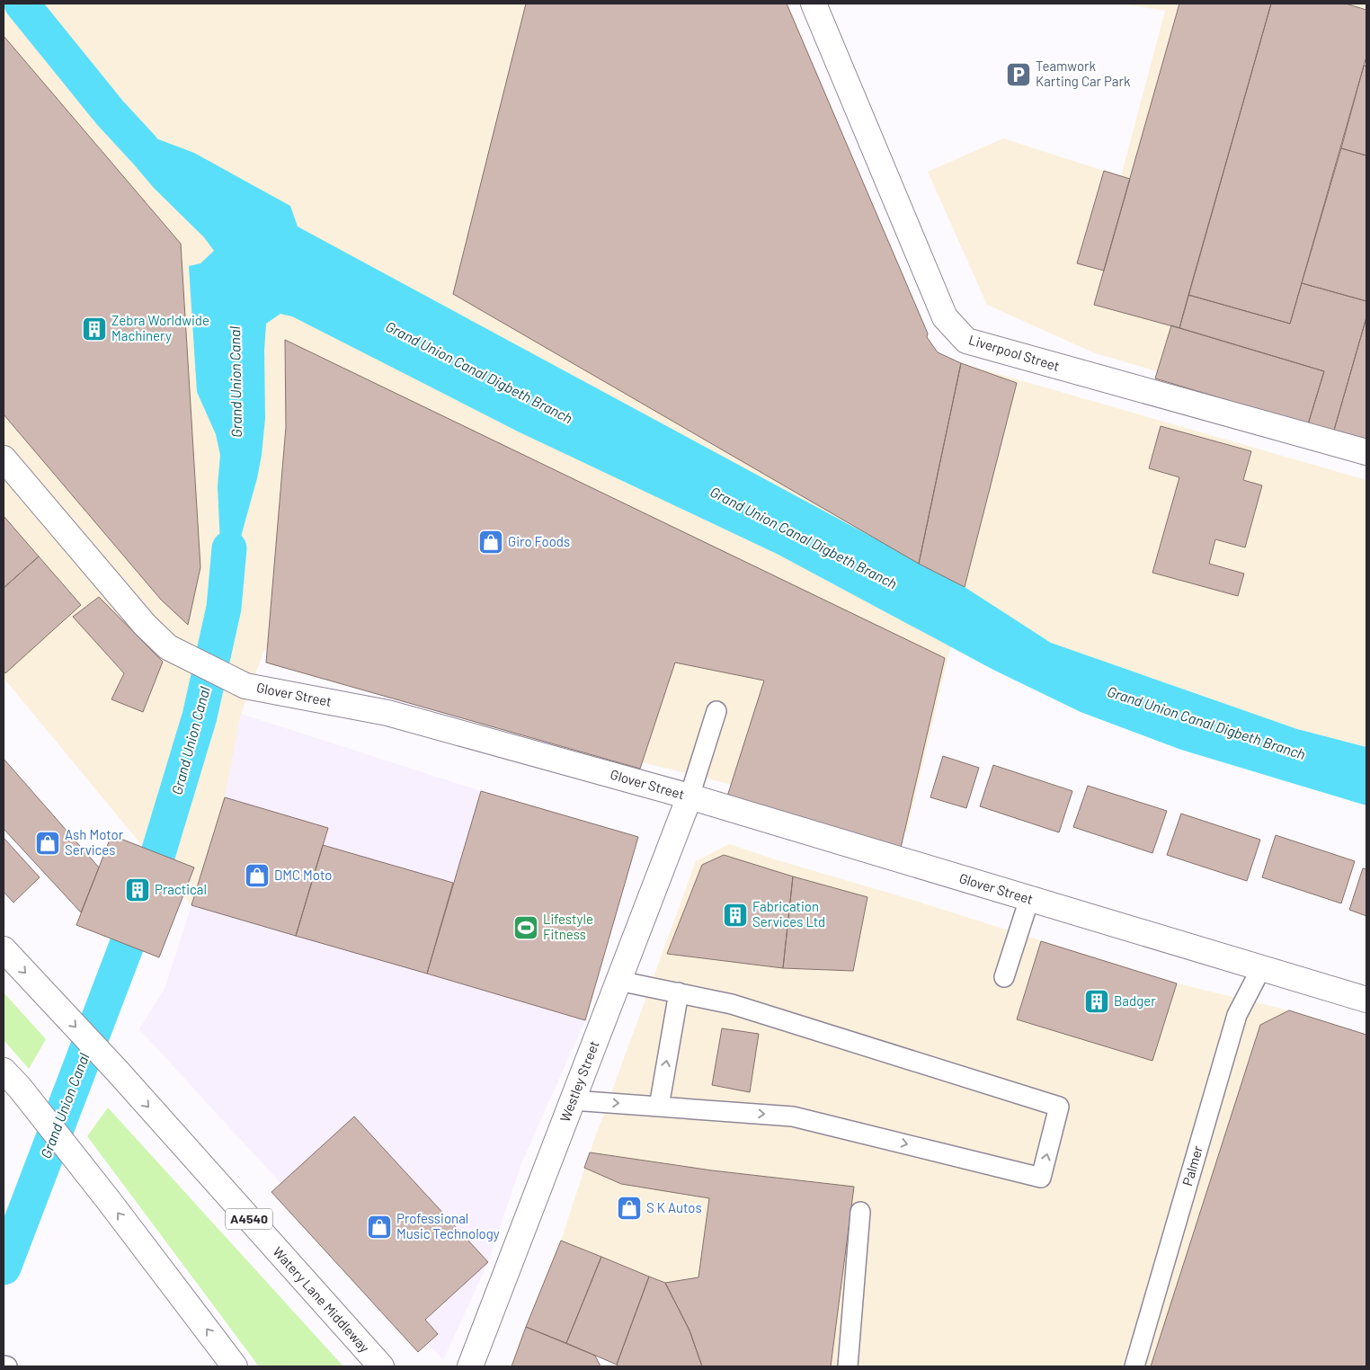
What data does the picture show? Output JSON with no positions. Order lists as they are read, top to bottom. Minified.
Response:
{"streets":{"main road":["Liverpool Street","Glover Street","Westley Street","A4540","Watery Lane Middleway"],"lane":["Palmer"]},"crossings":[["Glover Street","Westley Street"],["Glover Street","Palmer"]],"water":["Grand Union Canal Digbeth Branch","Grand Union Canal"],"places":{"parking":["Teamwork Karting Car Park"],"building":["Zebra Worldwide Machinery","Practical","Fabrication Services Ltd","Badger"],"shop":["Giro Foods","Ash Motor Services","DMC Moto","S K Autos","Professional Music Technology"],"sports":["Lifestyle Fitness"]}}
